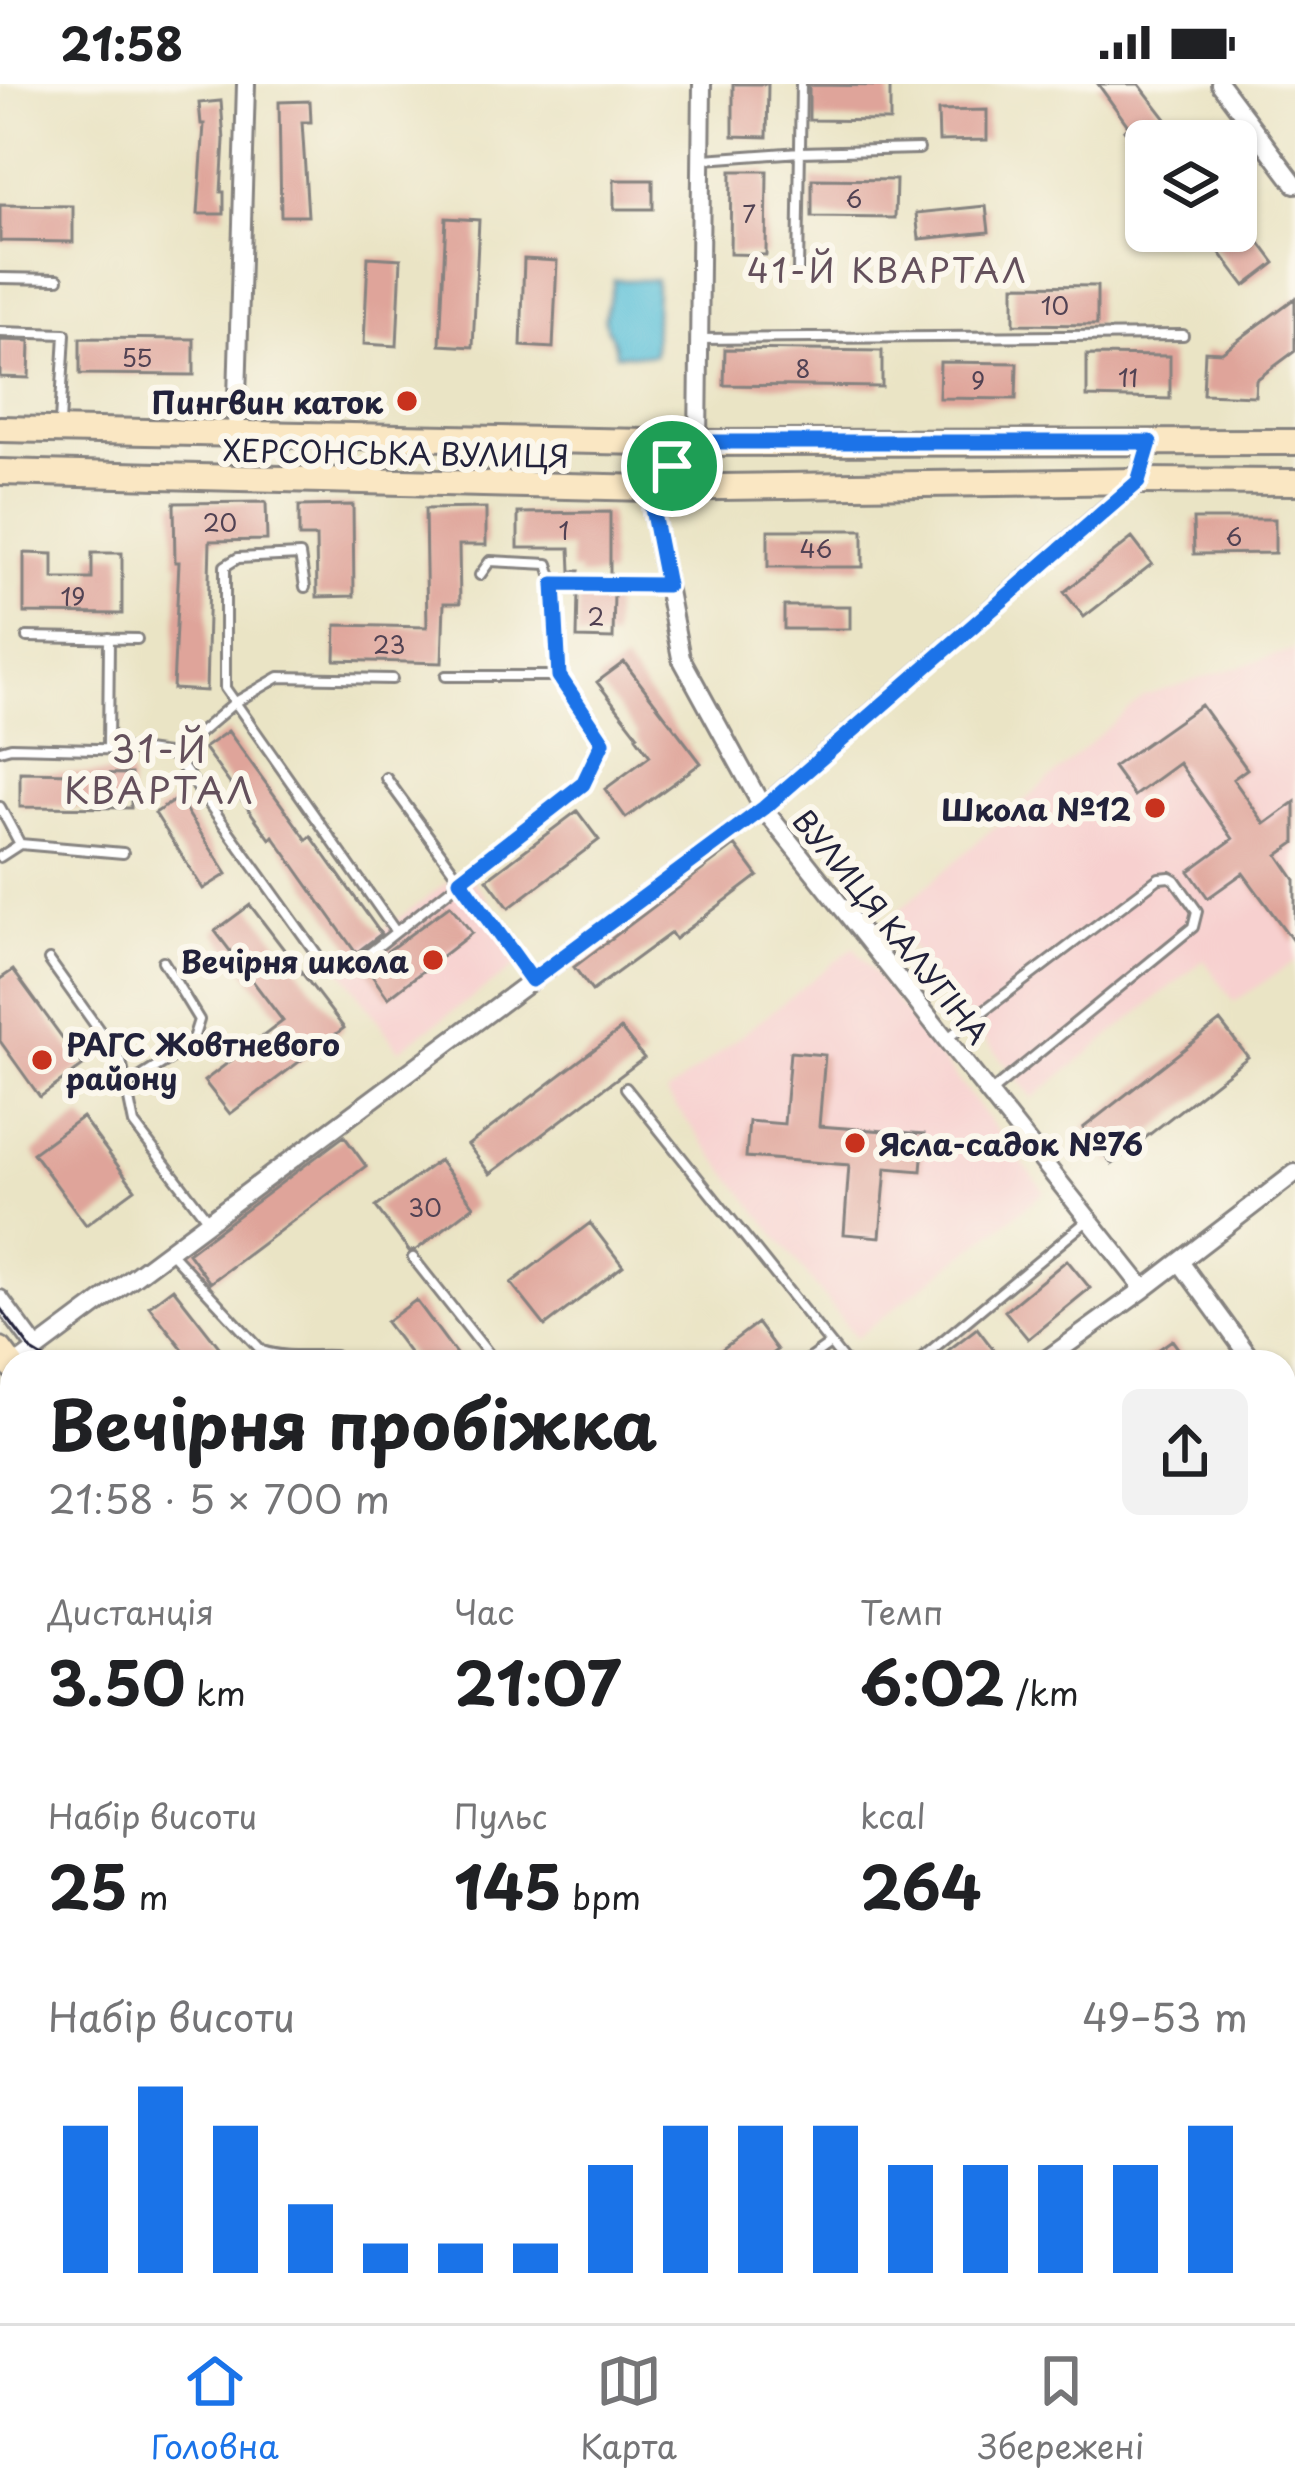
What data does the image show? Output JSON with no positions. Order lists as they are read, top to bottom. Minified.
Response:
{"streets":{"street":["ХЕРСОНСЬКА ВУЛИЦЯ","ВУЛИЦЯ КАЛУГІНА"]},"crossings":[["ХЕРСОНСЬКА ВУЛИЦЯ","ВУЛИЦЯ КАЛУГІНА"]],"districts":["41-Й КВАРТАЛ","31-Й КВАРТАЛ"],"places":["Пингвин каток","Школа №12","Вечірня школа","РАГС Жовтневого району","Ясла-садок №76"],"house_numbers":["6","7","10","55","8","11","9","20","1","6","46","19","2","23","30"],"page":{"status":"21:58","heading":["Вечірня пробіжка","21:58 · 5 × 700 m"],"stats":[["Дистанція","3.50 km"],["Час","21:07"],["Темп","6:02 /km"],["Набір висоти","25 m"],["Пульс","145 bpm"],["kcal","264"]],"chart":["Набір висоти","49–53 m"],"tabs":["Головна","Карта","Збережені"]}}
